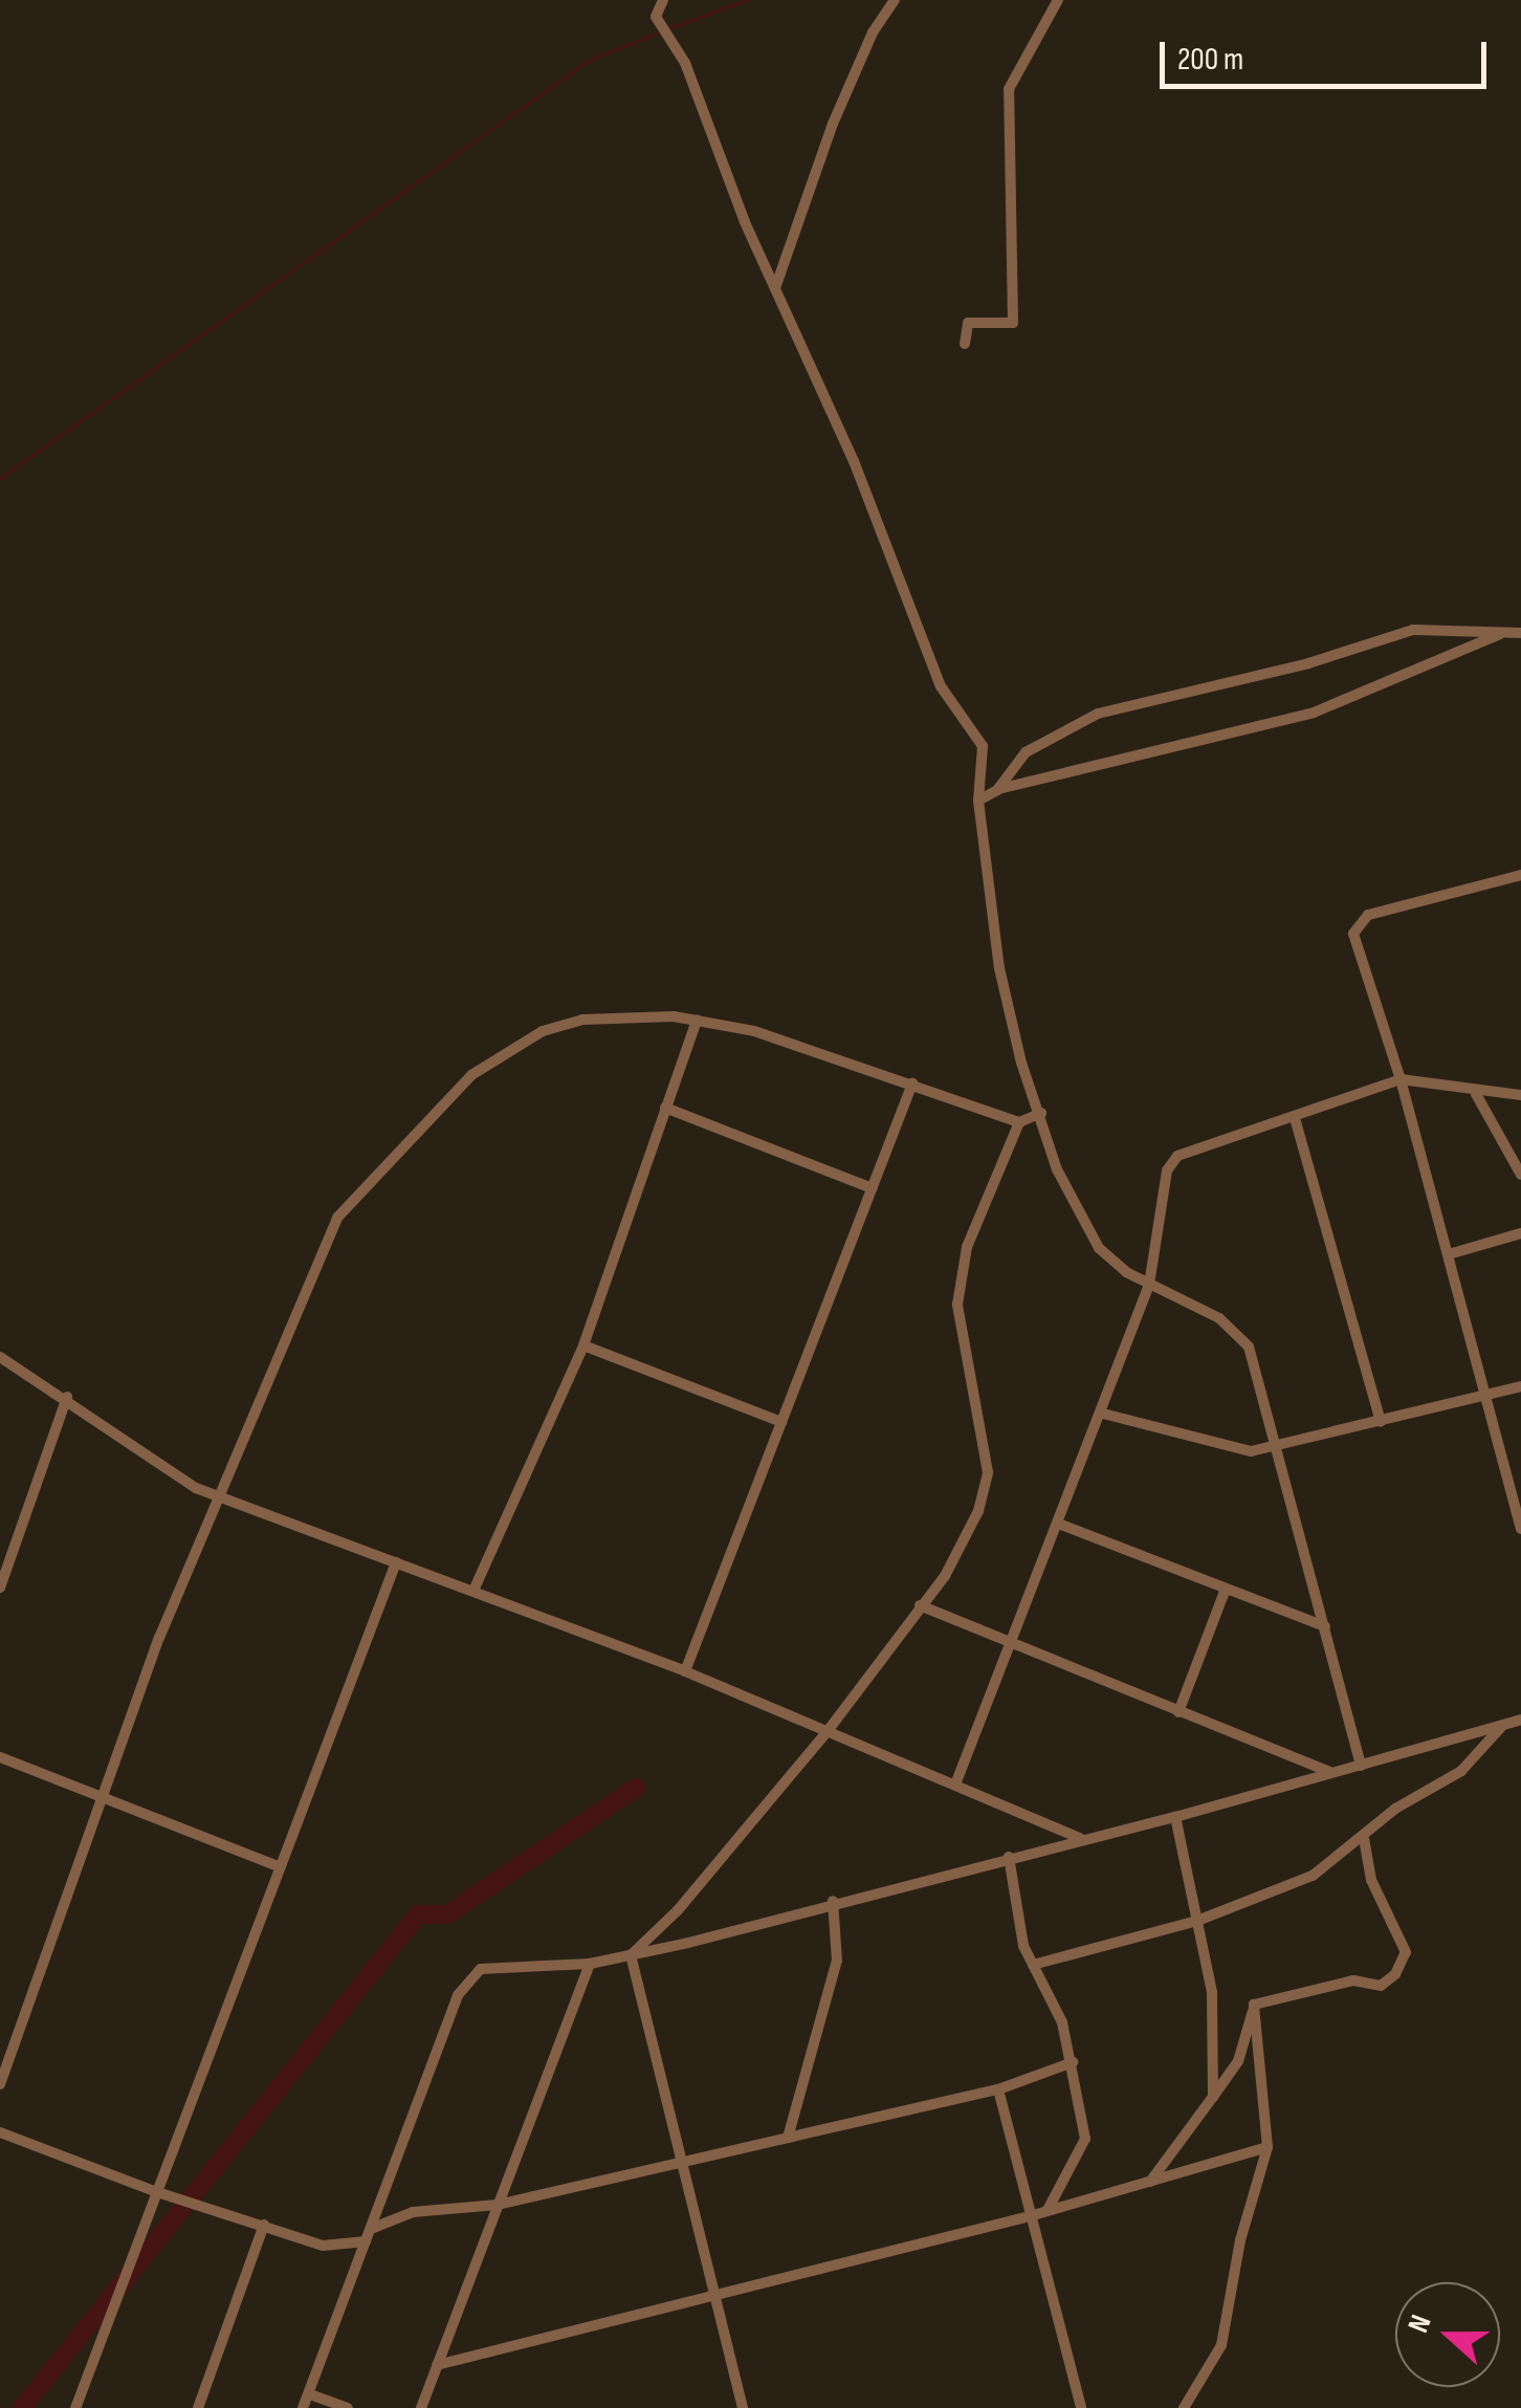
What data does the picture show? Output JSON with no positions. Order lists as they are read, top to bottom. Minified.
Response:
{"scale_bar":"200 m","north":"left"}
